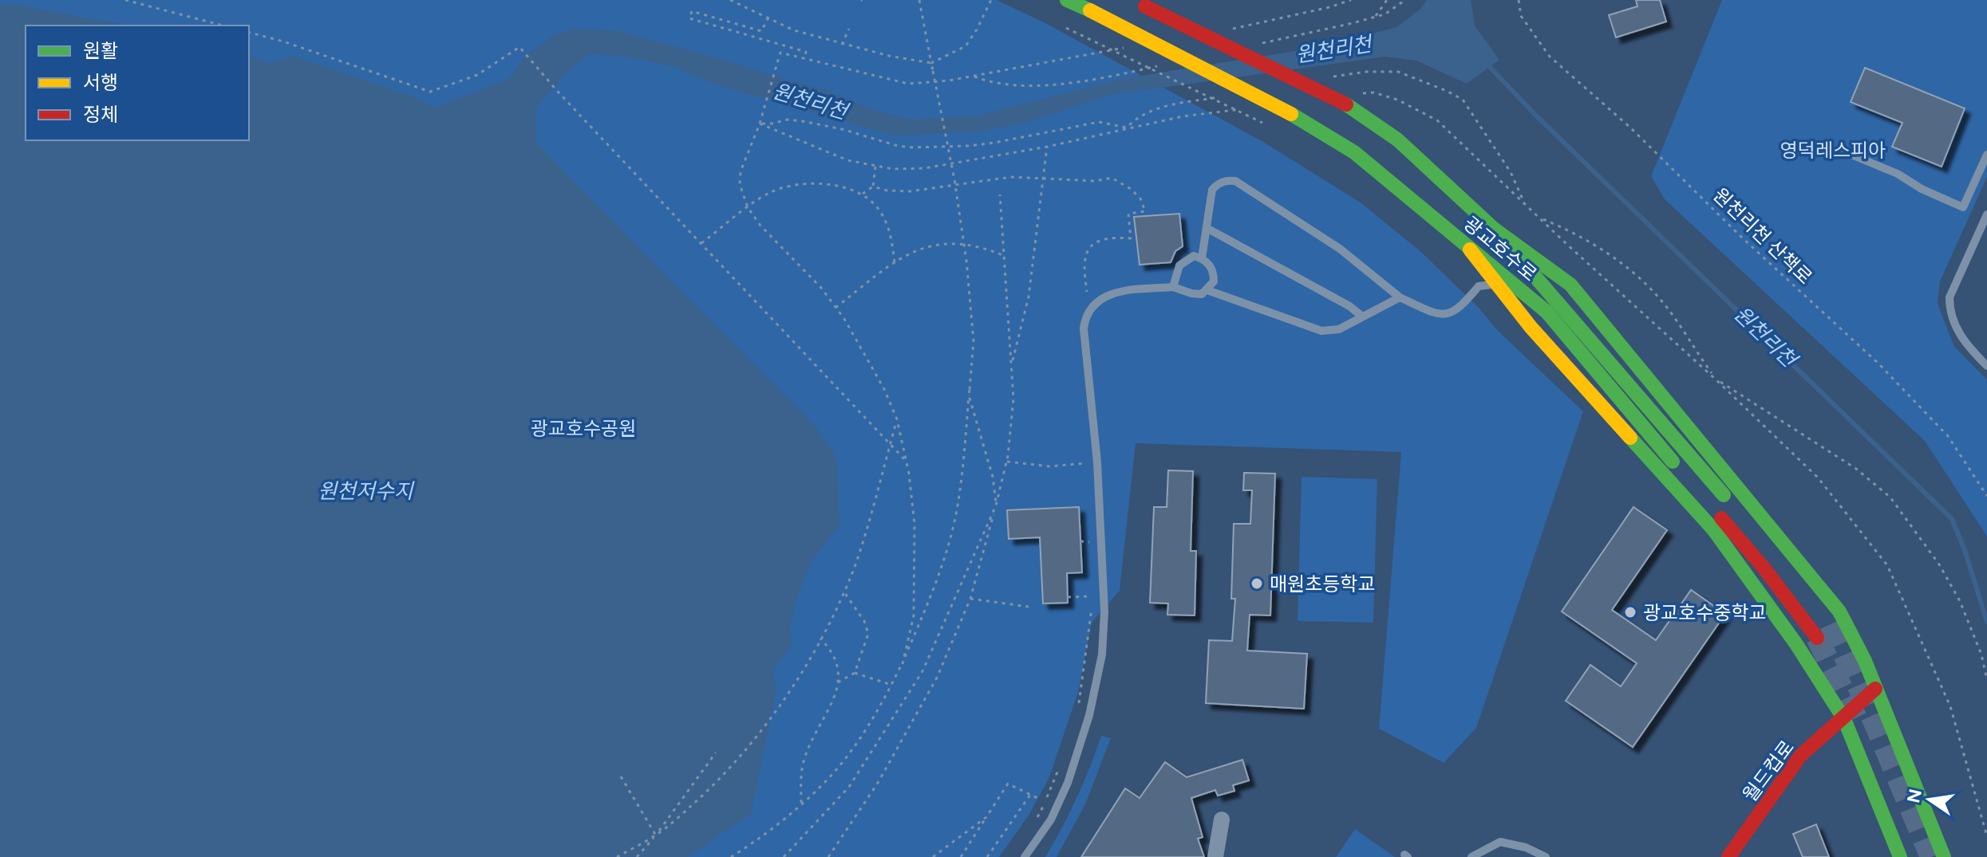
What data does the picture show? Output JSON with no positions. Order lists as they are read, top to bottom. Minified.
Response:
{"streets":{"main road":["광교호수로","월드컵로"],"path":["원천리천 산책로"]},"water":["원천리천","원천저수지"],"parks":["영덕레스피아","광교호수공원"],"places":["매원초등학교","광교호수중학교"],"legend":["원활","서행","정체"],"north":"left"}
